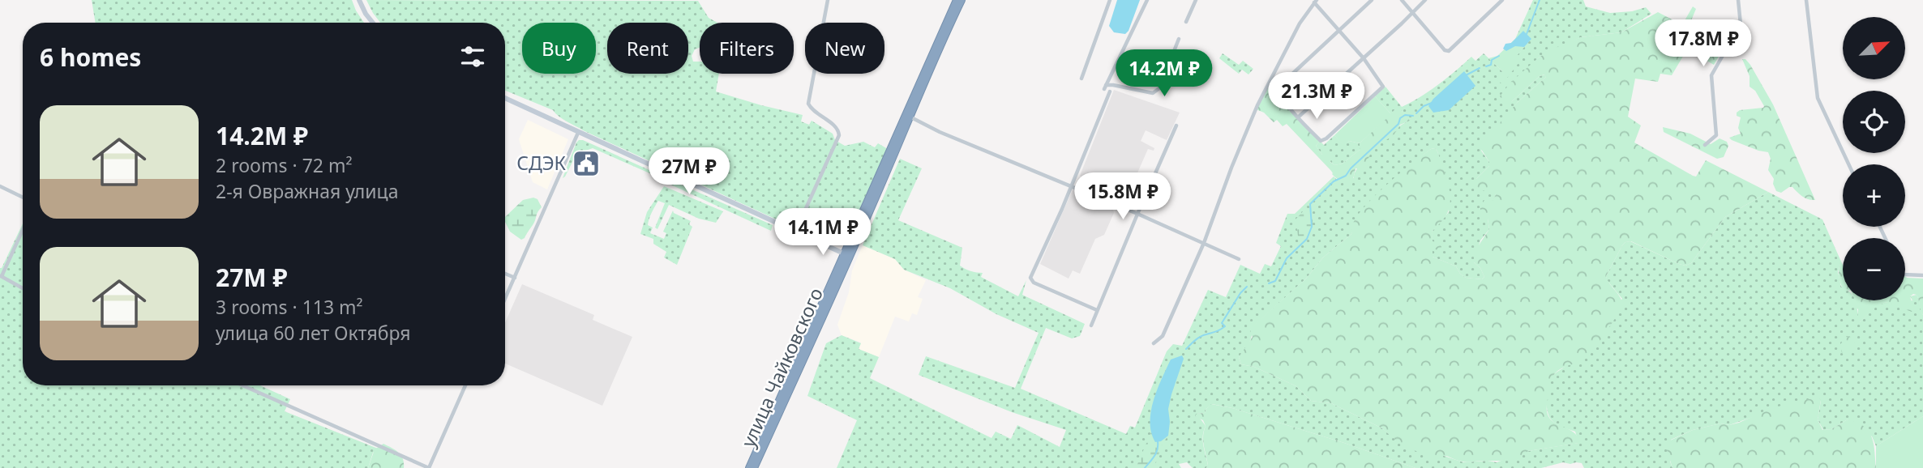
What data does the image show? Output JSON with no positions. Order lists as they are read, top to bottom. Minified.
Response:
{"streets":{"highway":["улица Чайковского"]},"places":{"public building":["СДЭК"]},"north":"top right","page":{"map_buttons":["+","−"],"price":["17.8M ₽","14.2M ₽","21.3M ₽","27M ₽","15.8M ₽","14.1M ₽"],"chip":["Buy","Rent","Filters","New"],"heading":"6 homes","list":[{"name":"14.2M ₽","note":"2 rooms · 72 m² · 2-я Овражная улица"},{"name":"27M ₽","note":"3 rooms · 113 m² · улица 60 лет Октября"}]}}
